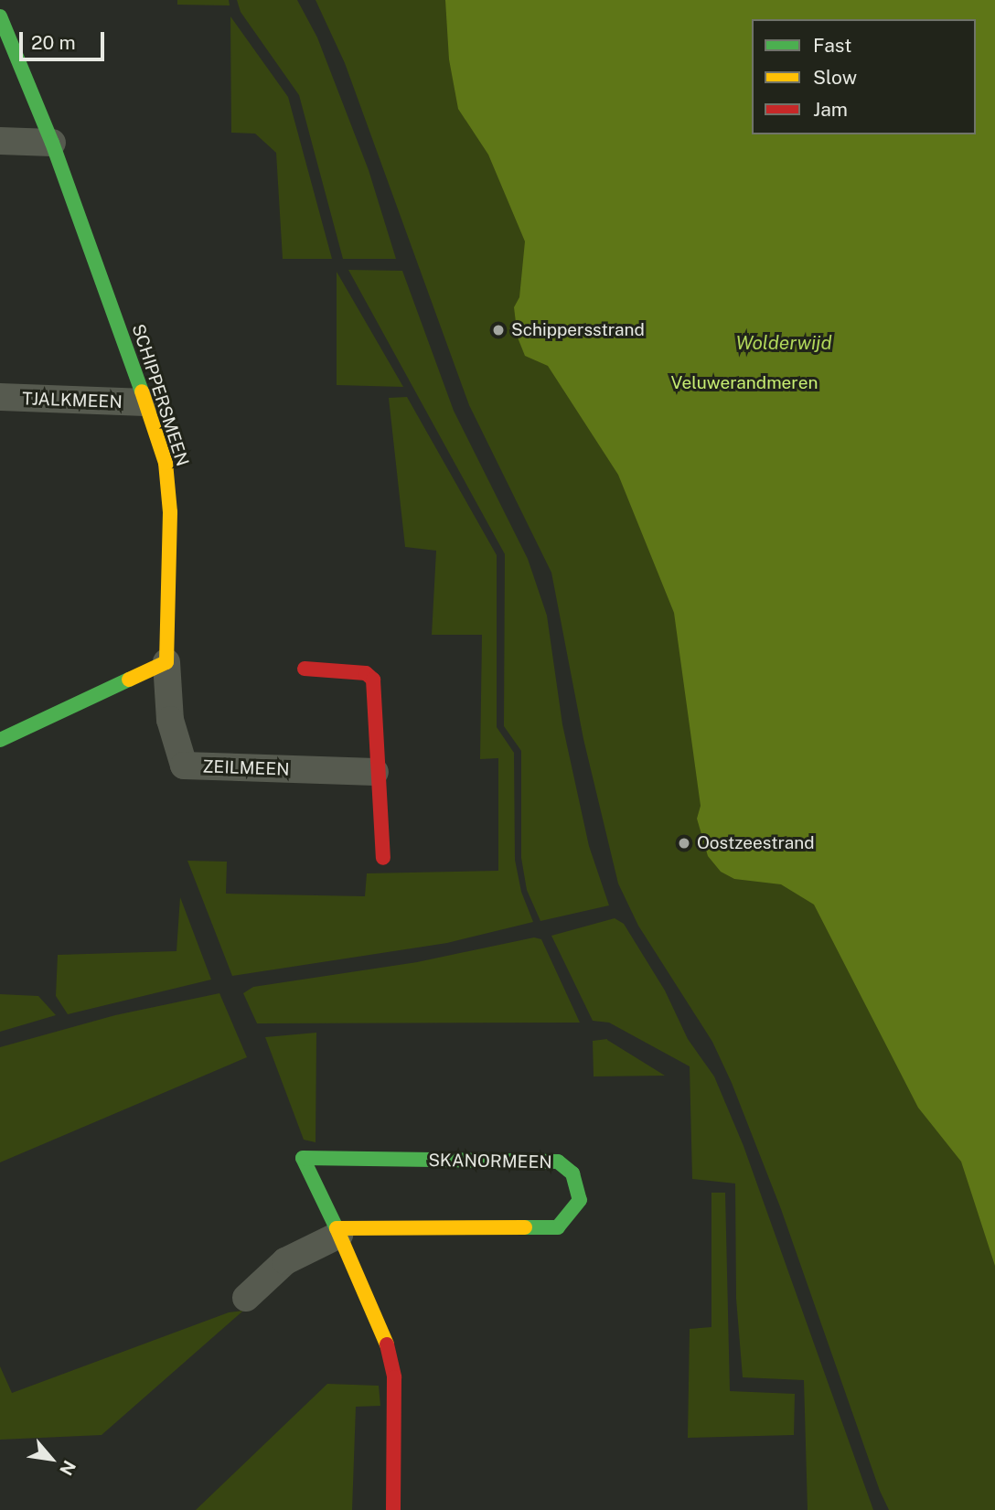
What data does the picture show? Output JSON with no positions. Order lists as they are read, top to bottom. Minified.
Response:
{"streets":{"street":["SCHIPPERSMEEN","TJALKMEEN","ZEILMEEN","SKANORMEEN"]},"crossings":[["SCHIPPERSMEEN","TJALKMEEN"],["SCHIPPERSMEEN","ZEILMEEN"]],"water":["Wolderwijd"],"parks":["Veluwerandmeren"],"places":["Schippersstrand","Oostzeestrand"],"legend":["Fast","Slow","Jam"],"scale_bar":"20 m","north":"bottom right"}
